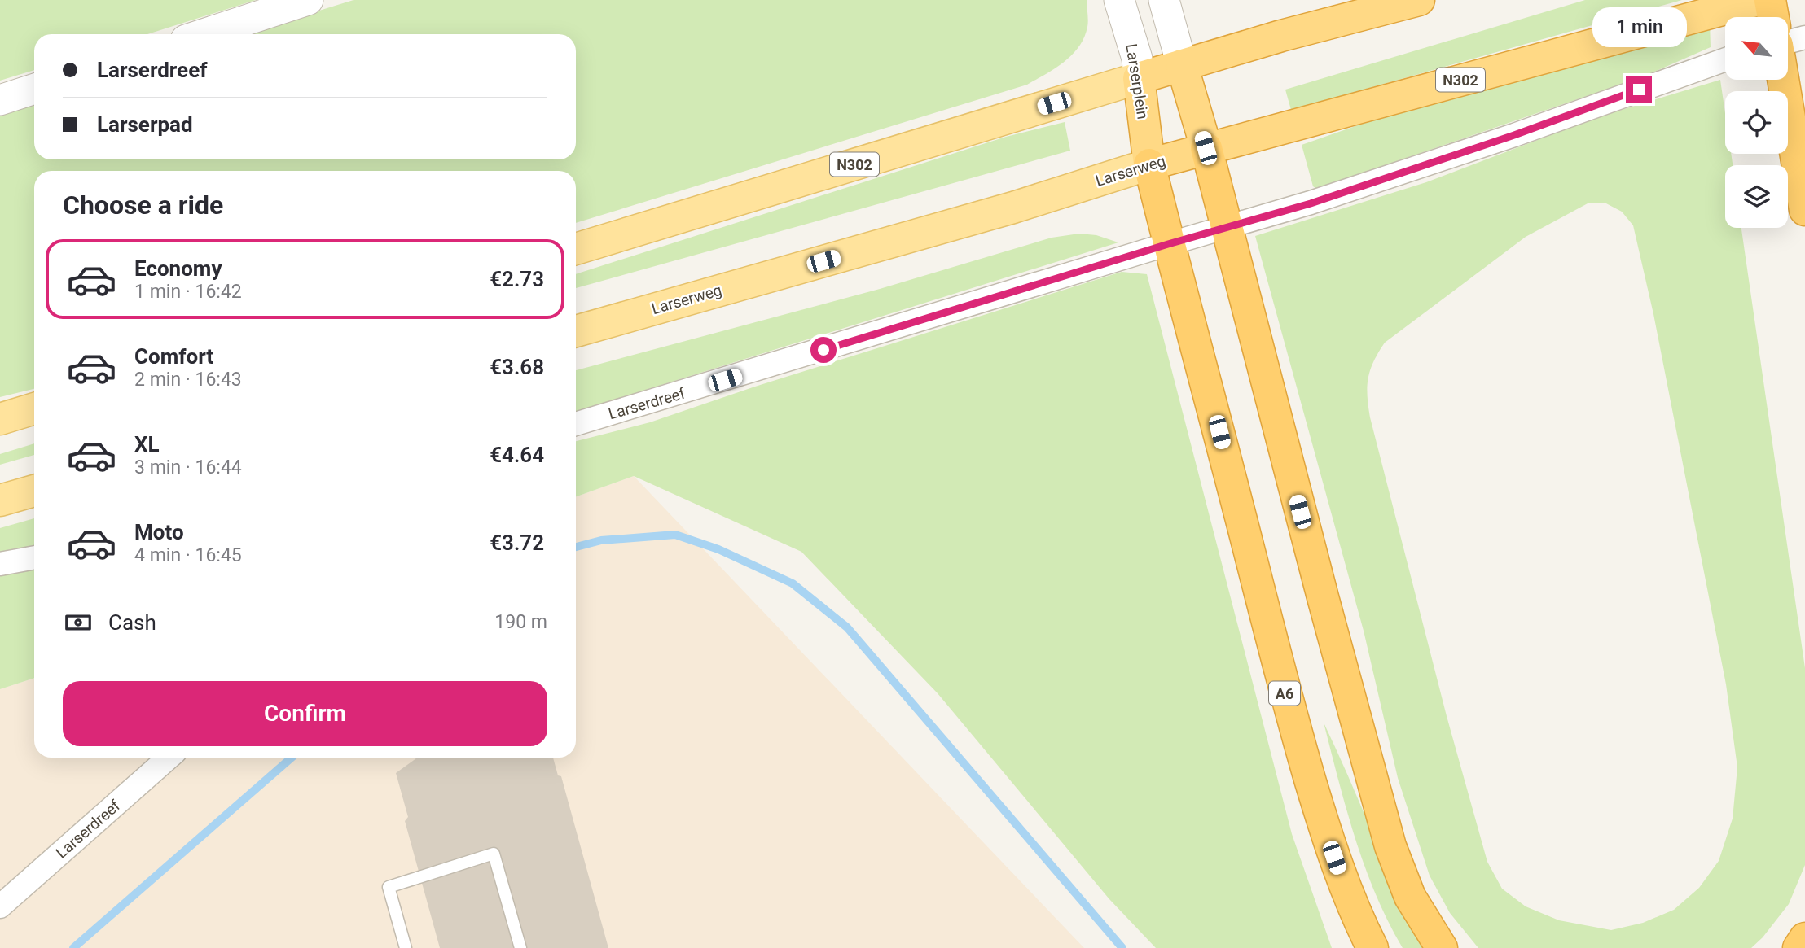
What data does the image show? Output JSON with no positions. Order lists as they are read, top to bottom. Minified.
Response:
{"streets":{"highway":["N302","Larserplein","Larserweg","A6"],"street":["Larserdreef"]},"crossings":[["N302","Larserplein"],["Larserplein","Larserweg"],["Larserplein","A6"],["Larserweg","A6"],["Larserdreef","A6"]],"north":"top left","page":{"bubble":"1 min","banner":["Larserdreef","Larserpad"],"heading":"Choose a ride","list":[{"name":"Economy","note":"1 min · 16:42","value":"€2.73"},{"name":"Comfort","note":"2 min · 16:43","value":"€3.68"},{"name":"XL","note":"3 min · 16:44","value":"€4.64"},{"name":"Moto","note":"4 min · 16:45","value":"€3.72"}],"pay":["Cash","190 m"],"buttons":"Confirm"}}
